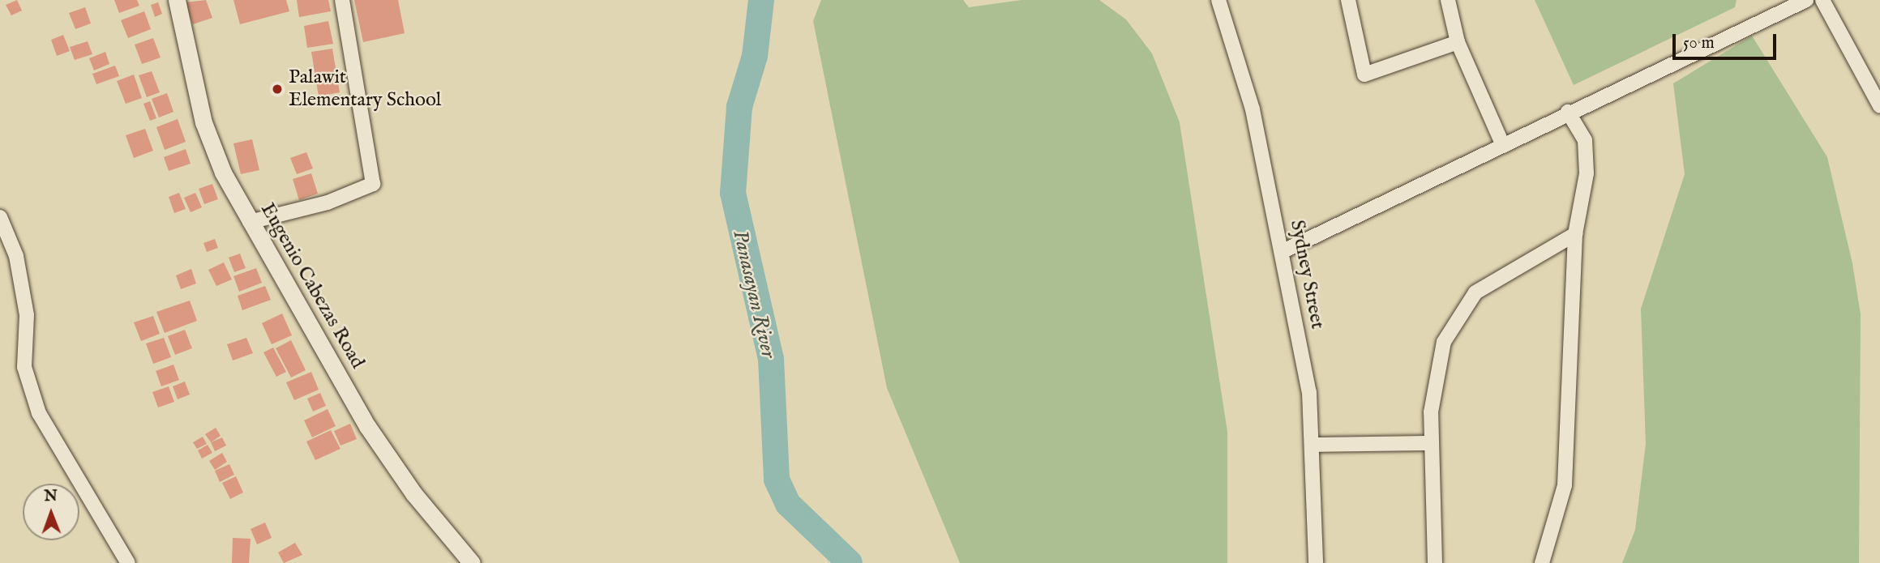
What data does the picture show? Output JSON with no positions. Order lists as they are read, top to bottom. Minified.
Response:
{"streets":{"street":["Sydney Street","Eugenio Cabezas Road"]},"water":["Panasayan River"],"places":["Palawit Elementary School"],"scale_bar":"50 m","north":"top"}
